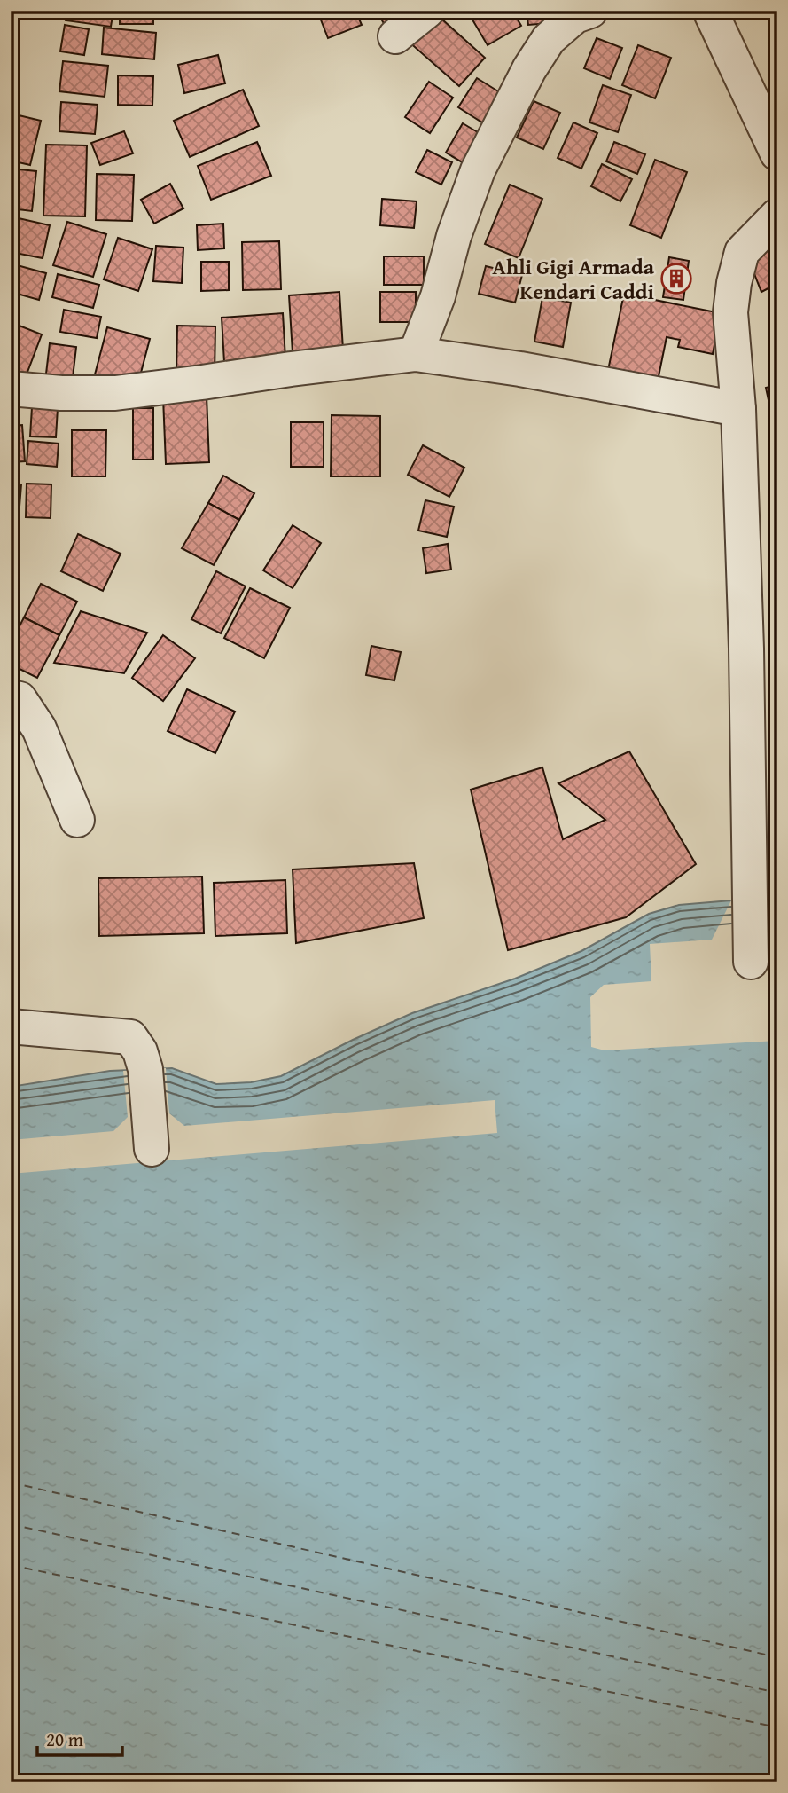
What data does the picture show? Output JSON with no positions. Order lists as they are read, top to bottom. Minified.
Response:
{"places":{"building":["Ahli Gigi Armada Kendari Caddi"]},"scale_bar":"20 m"}
